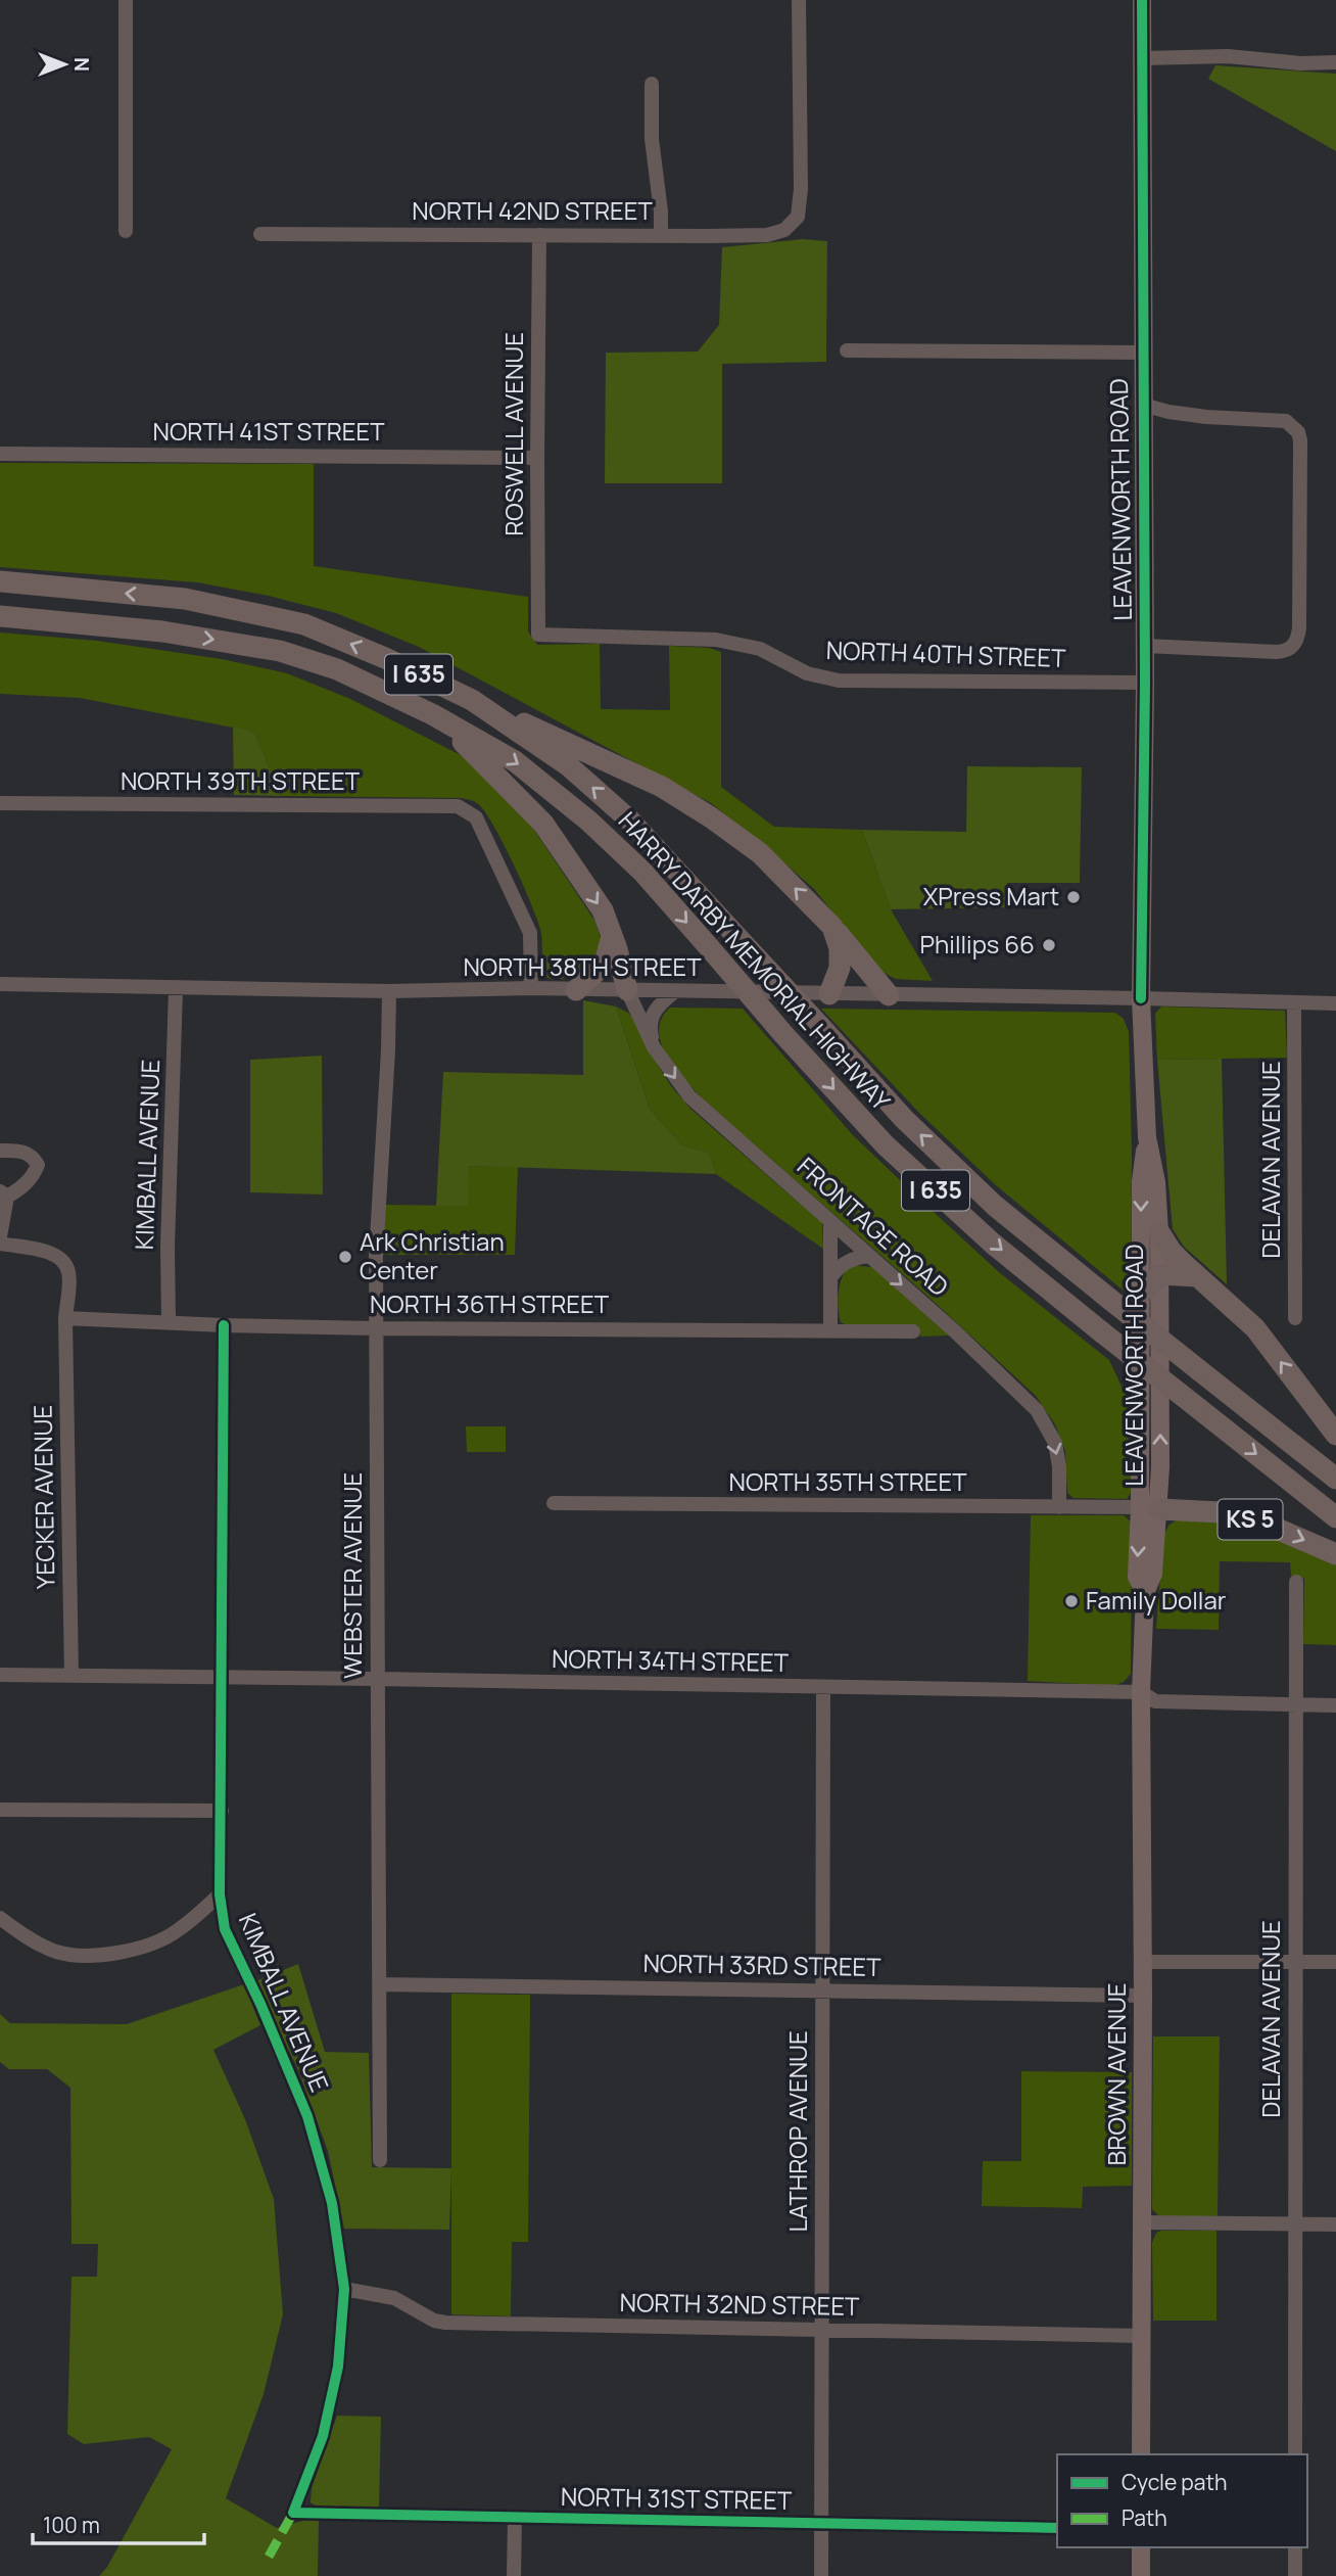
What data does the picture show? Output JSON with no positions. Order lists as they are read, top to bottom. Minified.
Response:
{"streets":{"highway":["I 635","HARRY DARBY MEMORIAL HIGHWAY","KS 5"],"main road":["LEAVENWORTH ROAD","BROWN AVENUE"],"street":["NORTH 42ND STREET","NORTH 41ST STREET","ROSWELL AVENUE","NORTH 40TH STREET","NORTH 39TH STREET","NORTH 38TH STREET","KIMBALL AVENUE","DELAVAN AVENUE","FRONTAGE ROAD","NORTH 36TH STREET","NORTH 35TH STREET","YECKER AVENUE","WEBSTER AVENUE","NORTH 34TH STREET","NORTH 33RD STREET","LATHROP AVENUE","NORTH 32ND STREET","NORTH 31ST STREET"]},"crossings":[["NORTH 42ND STREET","ROSWELL AVENUE"],["NORTH 41ST STREET","ROSWELL AVENUE"],["ROSWELL AVENUE","NORTH 40TH STREET"],["LEAVENWORTH ROAD","NORTH 40TH STREET"],["LEAVENWORTH ROAD","NORTH 38TH STREET"],["LEAVENWORTH ROAD","NORTH 35TH STREET"],["LEAVENWORTH ROAD","KS 5"],["LEAVENWORTH ROAD","NORTH 34TH STREET"],["LEAVENWORTH ROAD","BROWN AVENUE"],["NORTH 39TH STREET","NORTH 38TH STREET"],["NORTH 38TH STREET","KIMBALL AVENUE"],["NORTH 38TH STREET","DELAVAN AVENUE"],["NORTH 38TH STREET","FRONTAGE ROAD"],["NORTH 38TH STREET","WEBSTER AVENUE"],["KIMBALL AVENUE","NORTH 36TH STREET"],["KIMBALL AVENUE","NORTH 34TH STREET"],["KIMBALL AVENUE","NORTH 32ND STREET"],["KIMBALL AVENUE","NORTH 31ST STREET"],["DELAVAN AVENUE","NORTH 34TH STREET"],["FRONTAGE ROAD","NORTH 35TH STREET"],["NORTH 36TH STREET","YECKER AVENUE"],["NORTH 36TH STREET","WEBSTER AVENUE"],["NORTH 35TH STREET","KS 5"],["YECKER AVENUE","NORTH 34TH STREET"],["WEBSTER AVENUE","NORTH 34TH STREET"],["WEBSTER AVENUE","NORTH 33RD STREET"],["NORTH 34TH STREET","BROWN AVENUE"],["NORTH 34TH STREET","LATHROP AVENUE"],["NORTH 33RD STREET","BROWN AVENUE"],["NORTH 33RD STREET","LATHROP AVENUE"],["BROWN AVENUE","NORTH 32ND STREET"],["LATHROP AVENUE","NORTH 32ND STREET"],["LATHROP AVENUE","NORTH 31ST STREET"]],"one_way":["FRONTAGE ROAD"],"places":["XPress Mart","Phillips 66","Ark Christian Center","Family Dollar"],"legend":["Cycle path","Path"],"scale_bar":"100 m","north":"right"}
